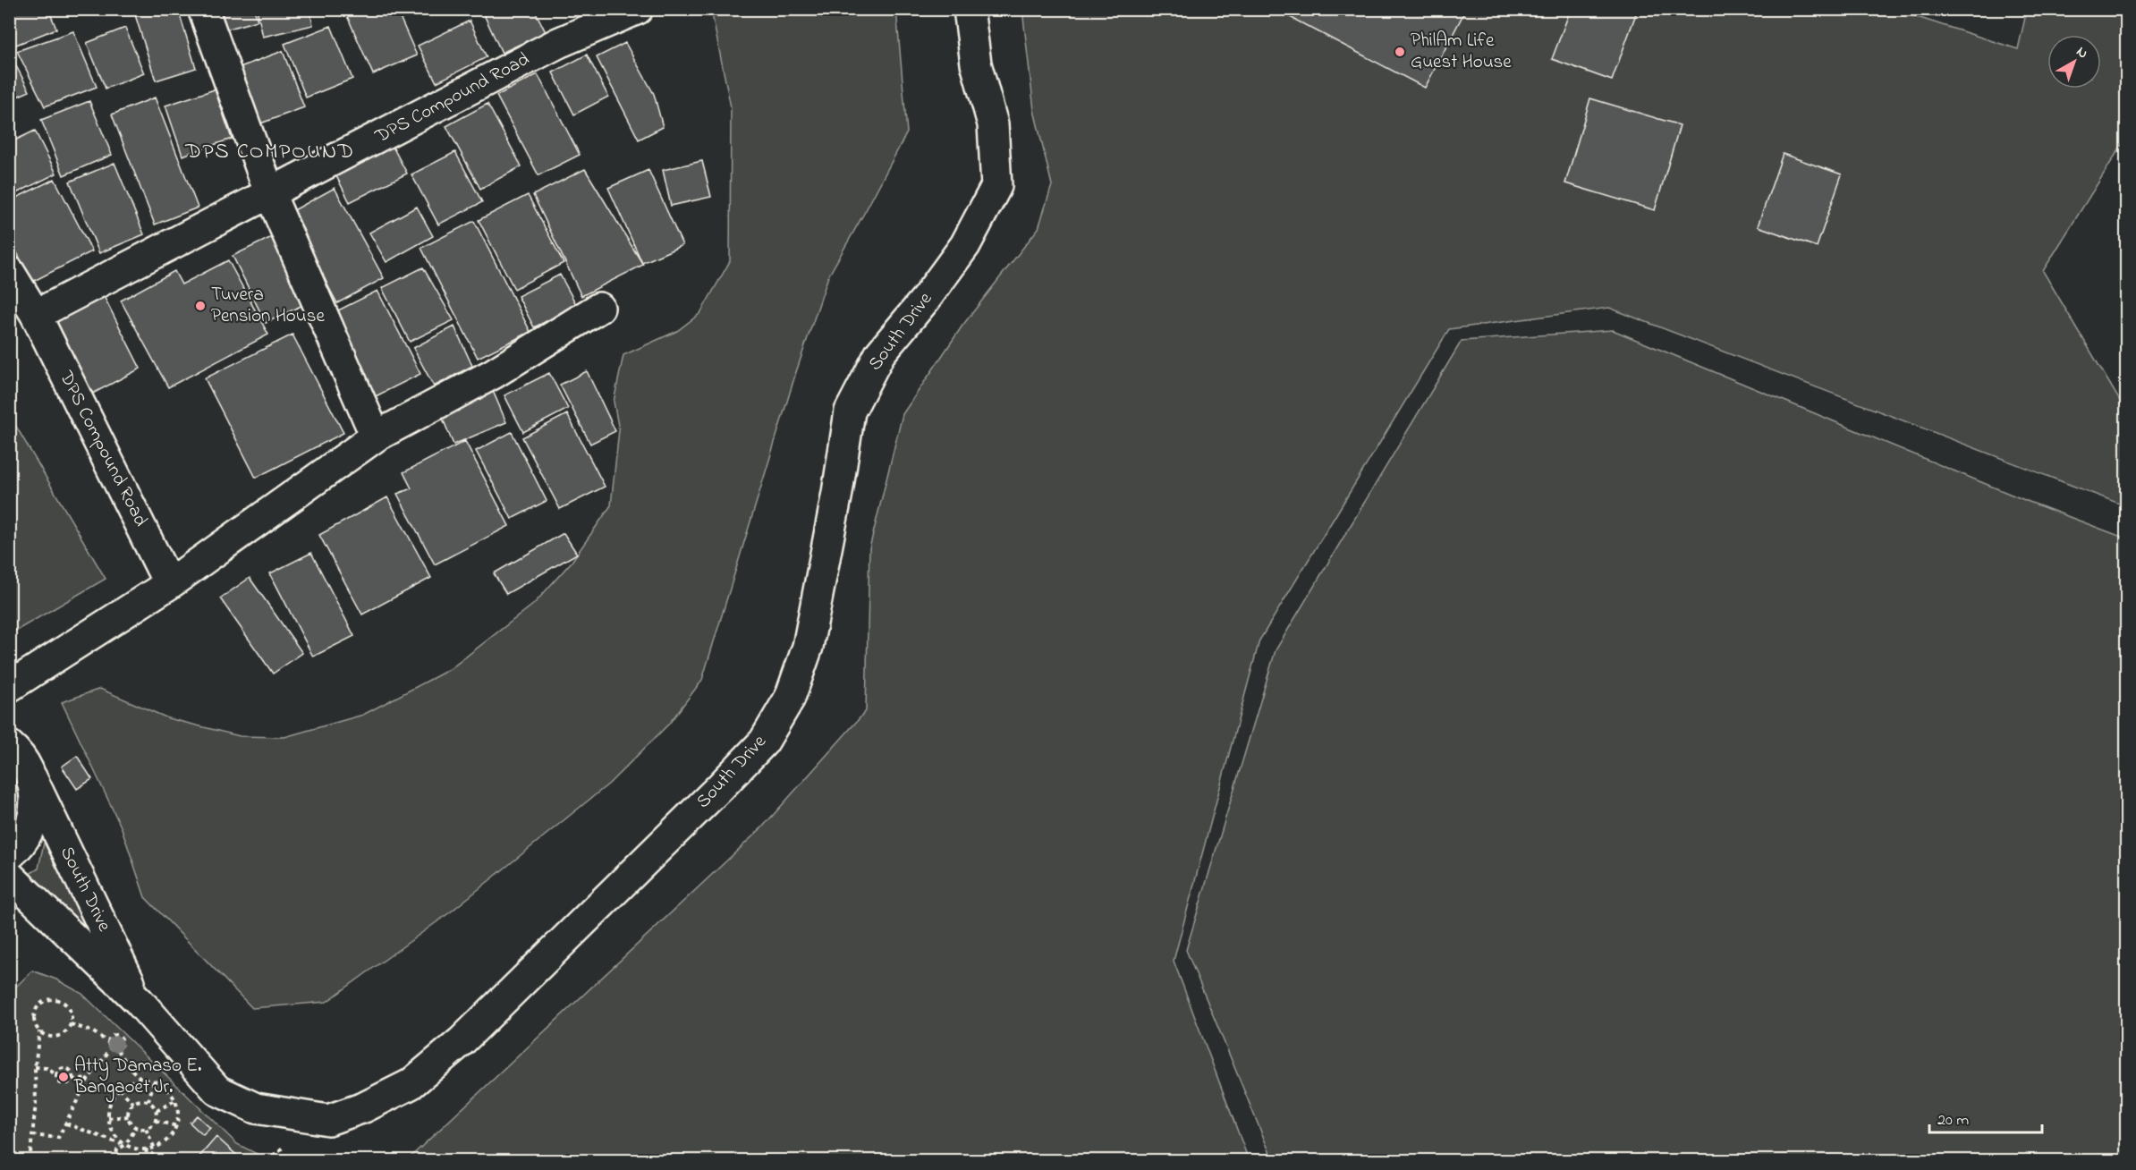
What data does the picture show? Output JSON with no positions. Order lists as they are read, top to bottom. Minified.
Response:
{"streets":{"street":["DPS Compound Road","South Drive"]},"districts":["DPS COMPOUND"],"places":["PhilAm Life Guest House","Tuvera Pension House","Atty Damaso E. Bangaoet Jr."],"scale_bar":"20 m","north":"top right"}
